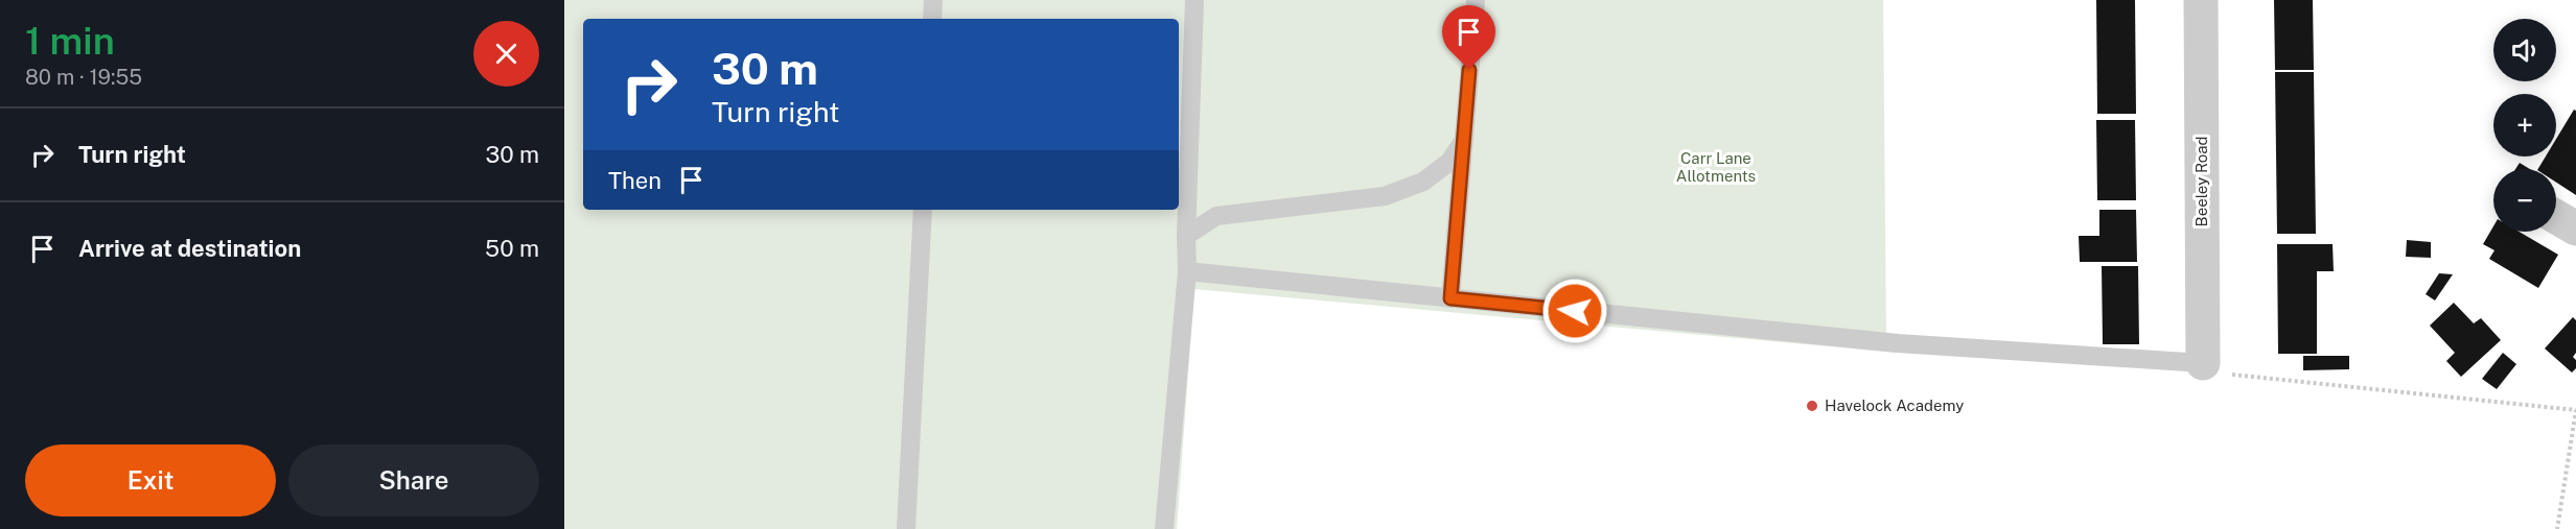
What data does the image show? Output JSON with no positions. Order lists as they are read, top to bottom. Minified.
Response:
{"streets":{"street":["Beeley Road"]},"parks":["Carr Lane Allotments"],"places":["Havelock Academy"],"page":{"heading":["1 min","80 m · 19:55"],"map_buttons":["+","−"],"turn":["30 m","Turn right"],"list":[{"name":"Turn right","value":"30 m"},{"name":"Arrive at destination","value":"50 m"}],"then":"Then","buttons":["Exit","Share"]}}
